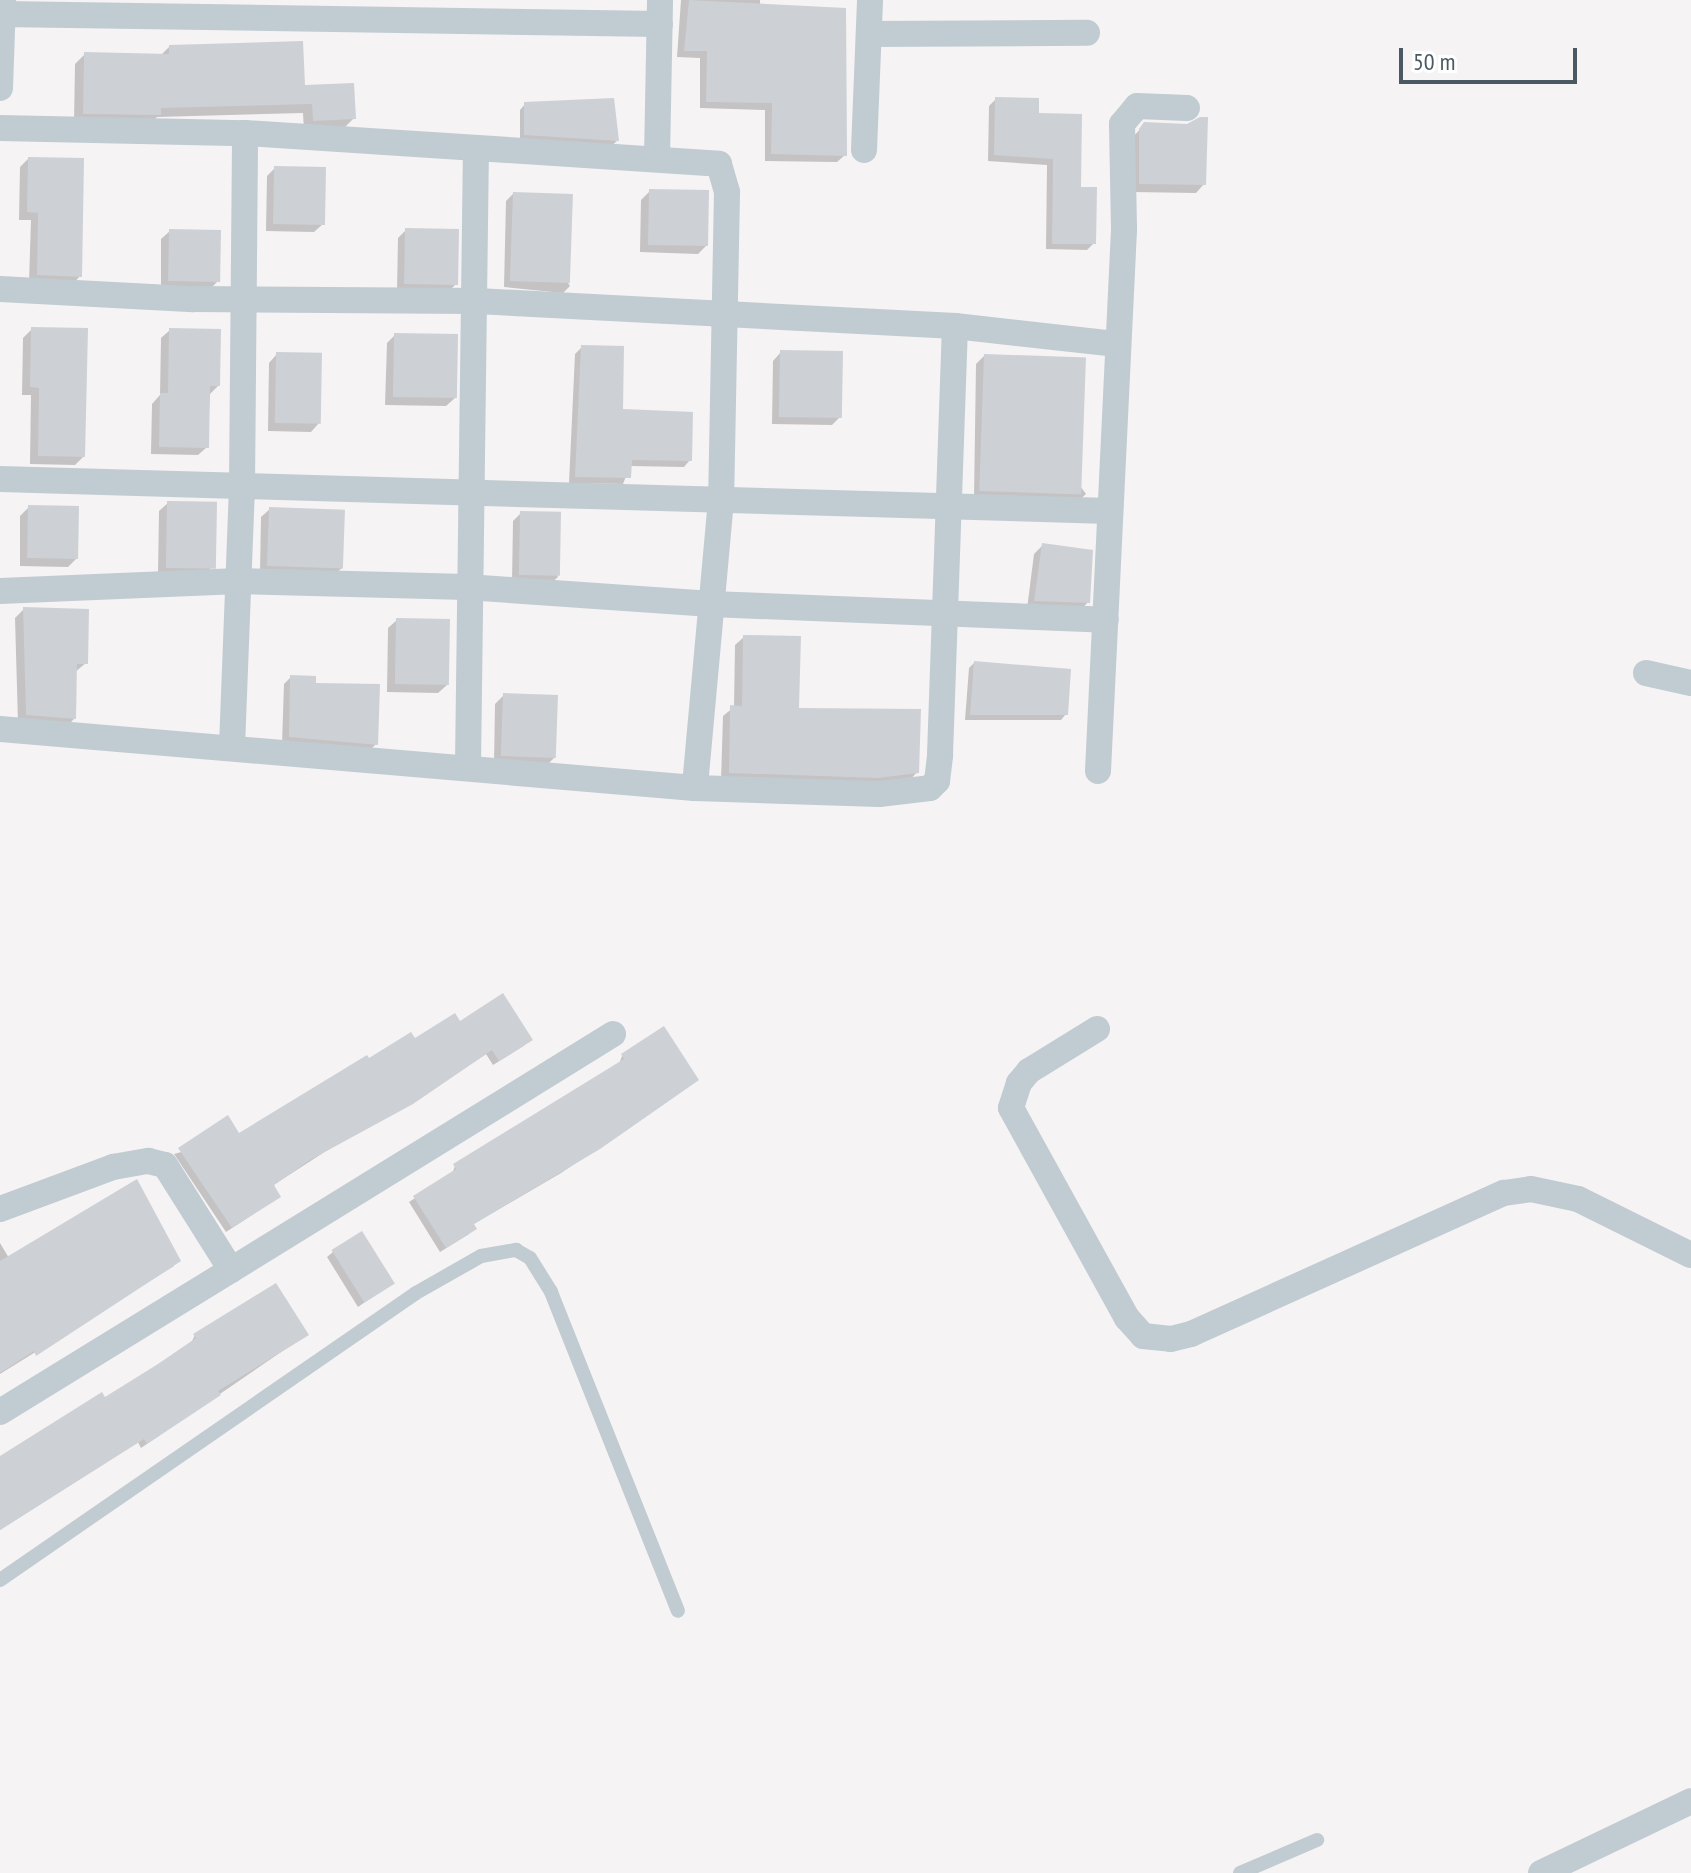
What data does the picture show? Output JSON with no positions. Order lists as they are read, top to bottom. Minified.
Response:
{"scale_bar":"50 m"}
